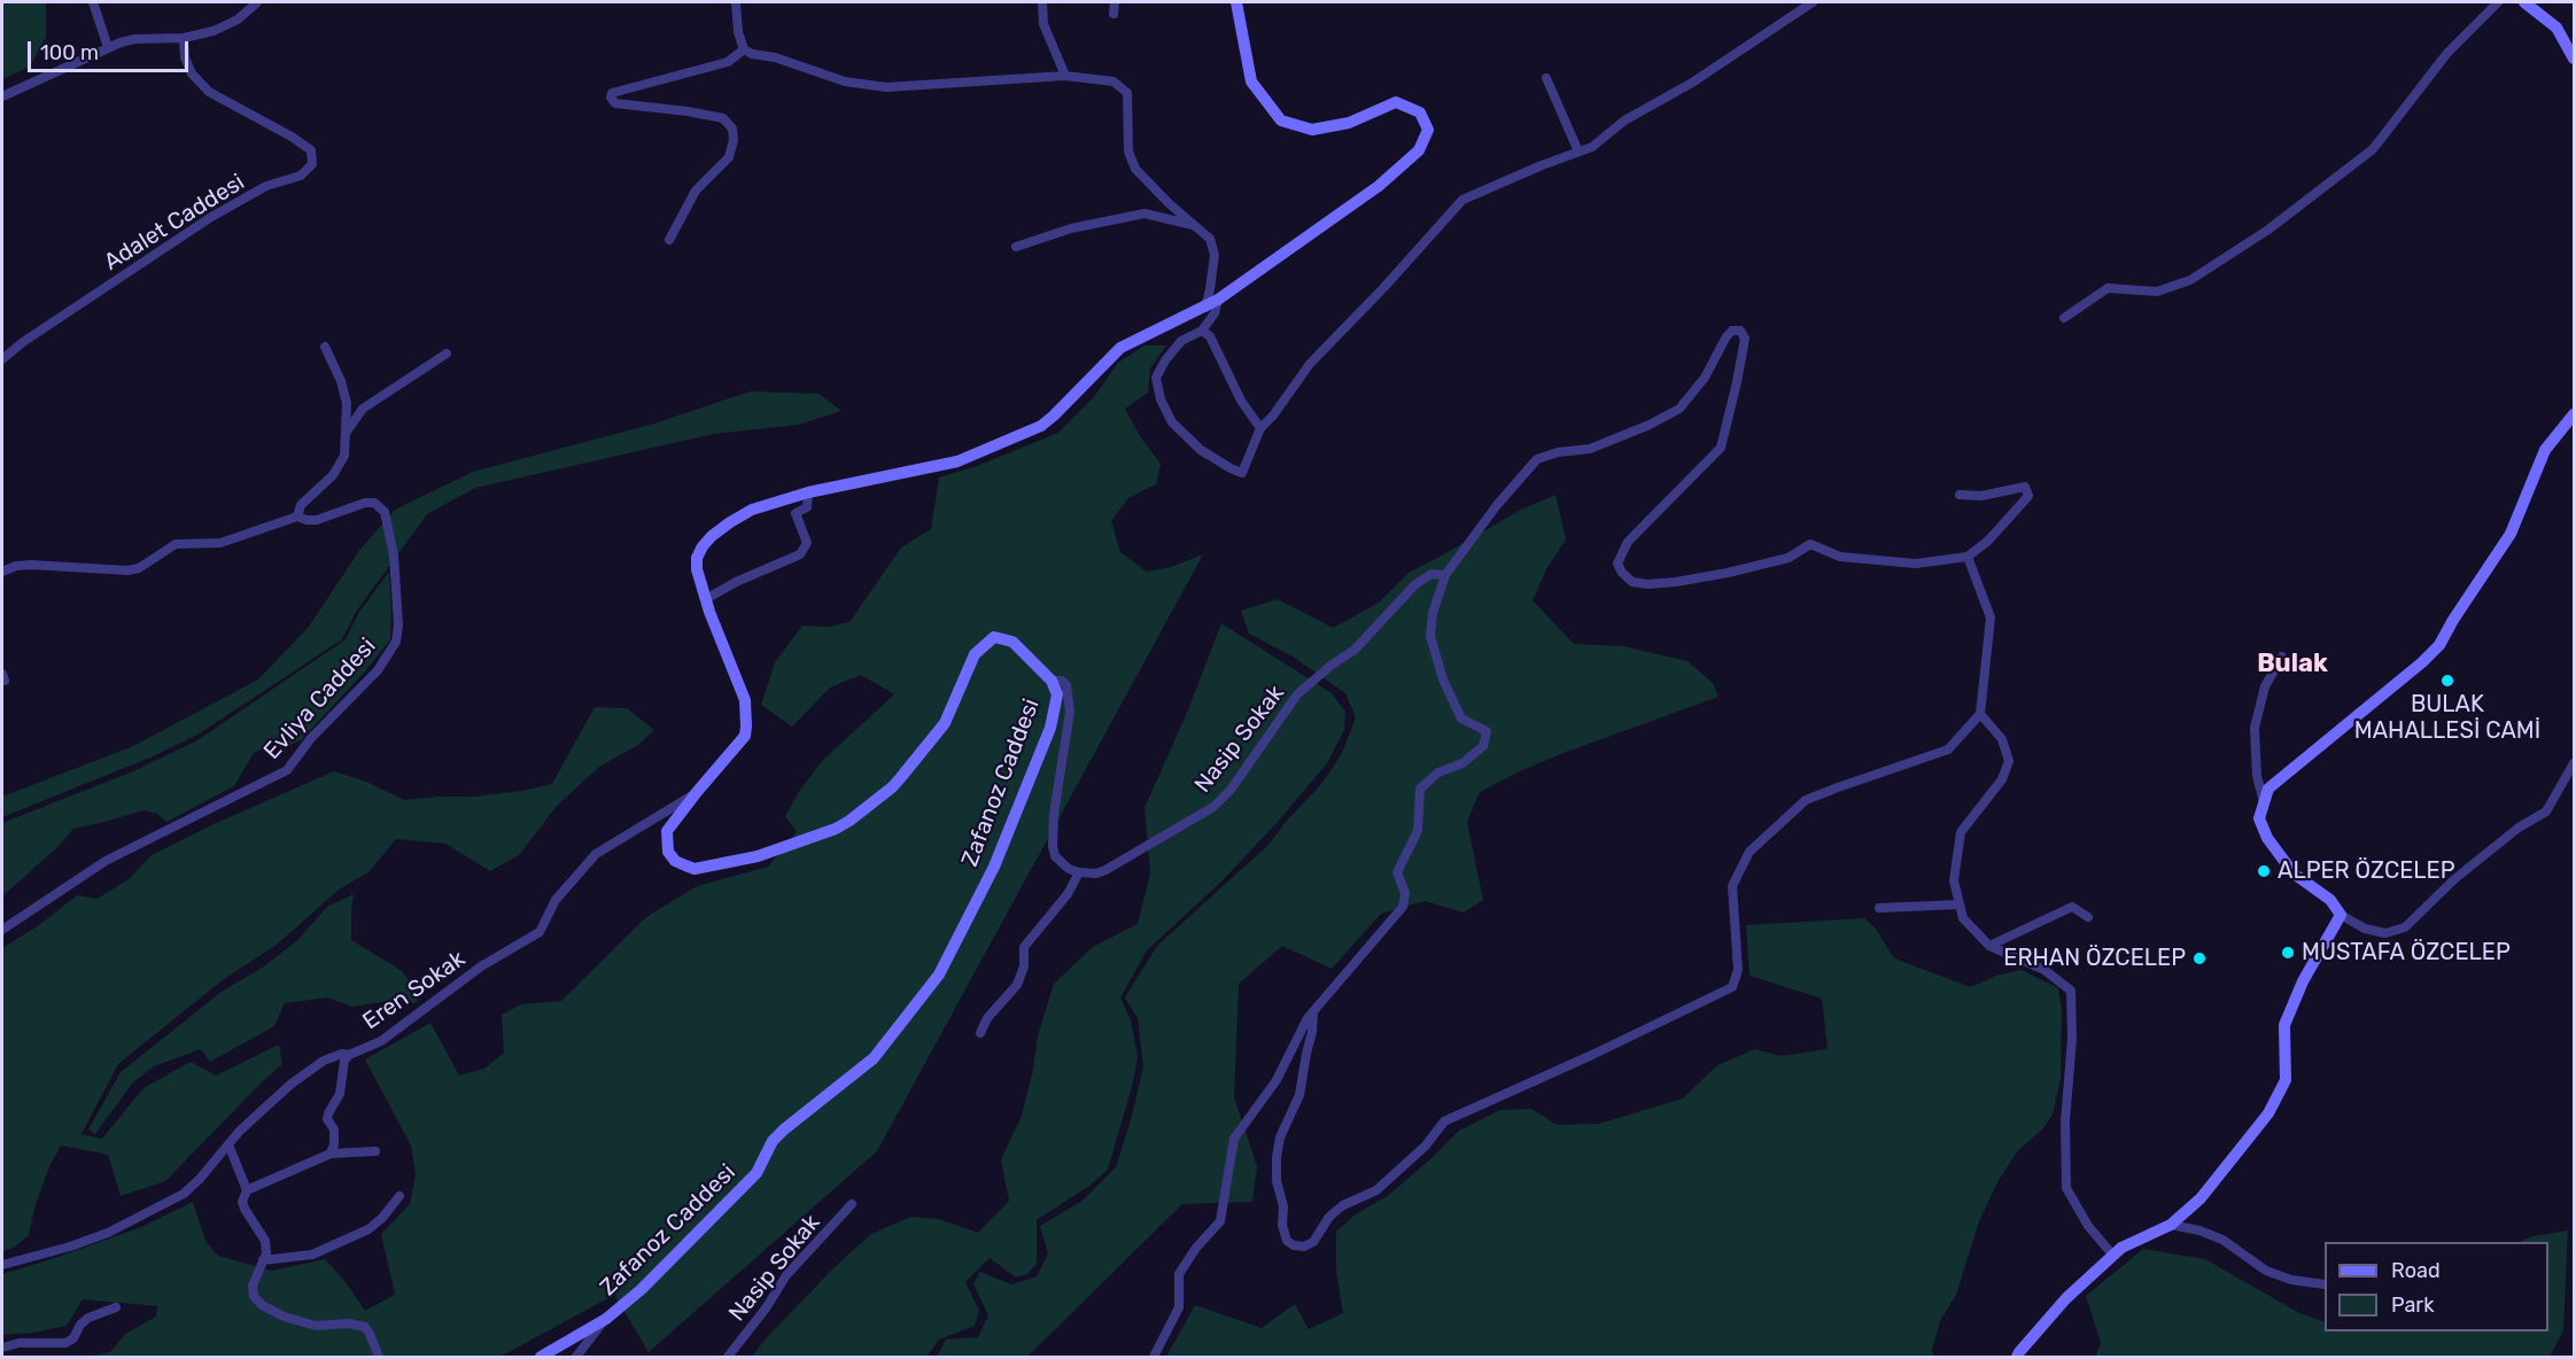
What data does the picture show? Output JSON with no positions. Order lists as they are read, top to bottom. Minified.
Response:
{"streets":{"street":["Adalet Caddesi","Evliya Caddesi","Nasip Sokak","Zafanoz Caddesi","Eren Sokak"]},"crossings":[["Zafanoz Caddesi","Eren Sokak"]],"districts":["Bulak"],"places":["BULAK MAHALLESİ CAMİ","ALPER ÖZCELEP","MUSTAFA ÖZCELEP","ERHAN ÖZCELEP"],"legend":["Road","Park"],"scale_bar":"100 m"}
